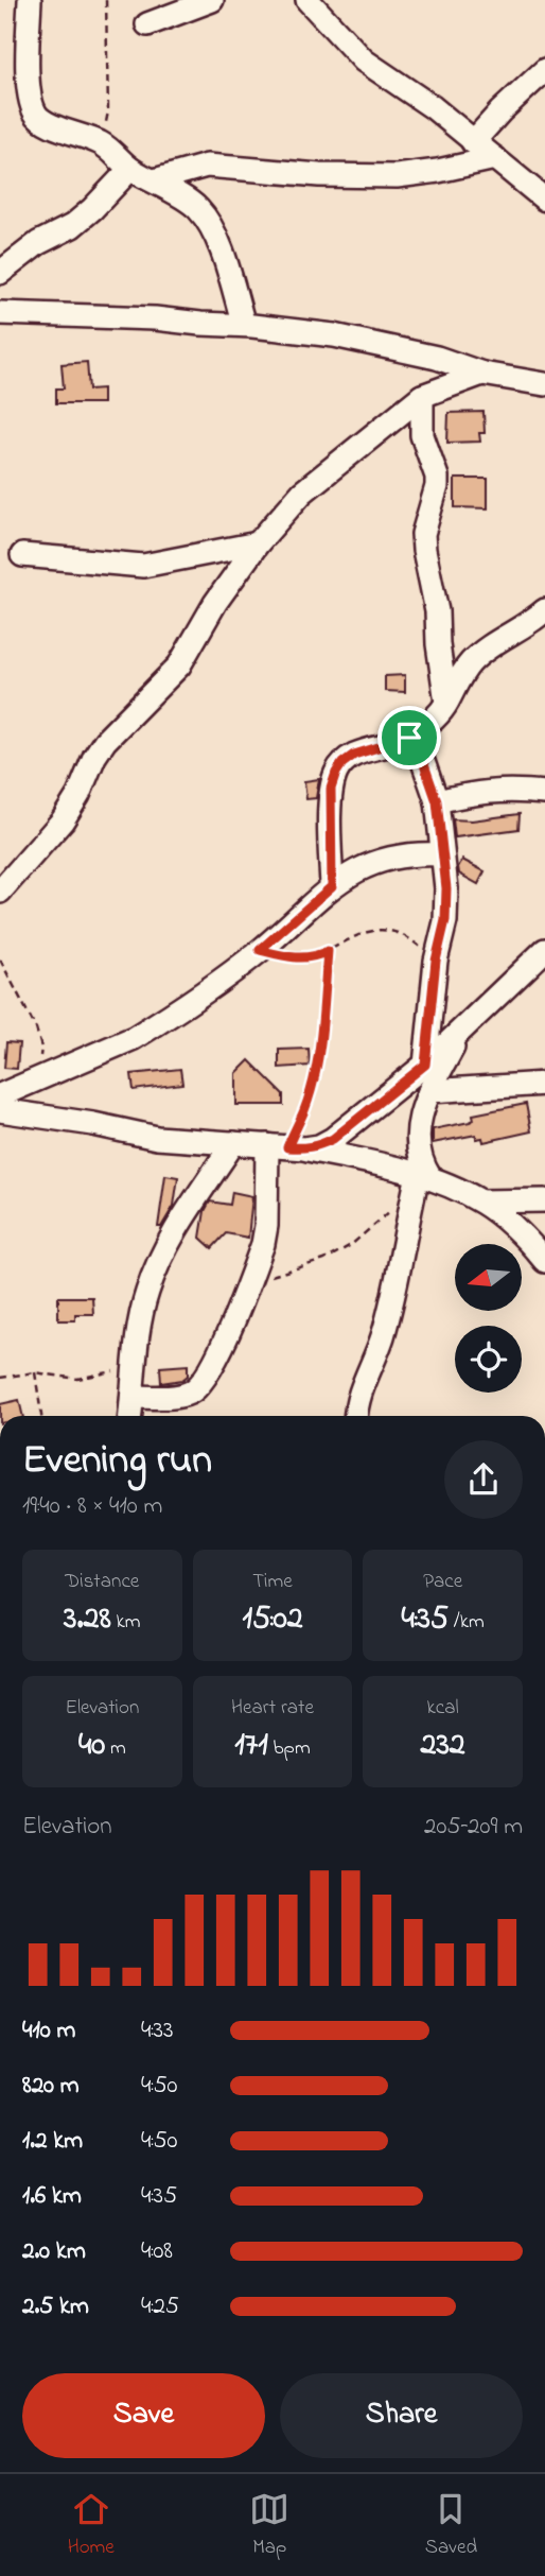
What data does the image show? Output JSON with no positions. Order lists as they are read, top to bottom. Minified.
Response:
{"north":"left","page":{"heading":["Evening run","19:40 · 8 × 410 m"],"stats":[["Distance","3.28 km"],["Time","15:02"],["Pace","4:35 /km"],["Elevation","40 m"],["Heart rate","171 bpm"],["kcal","232"]],"chart":["Elevation","205–209 m"],"list":[{"name":"410 m","note":"4:33"},{"name":"820 m","note":"4:50"},{"name":"1.2 km","note":"4:50"},{"name":"1.6 km","note":"4:35"},{"name":"2.0 km","note":"4:08"},{"name":"2.5 km","note":"4:25"}],"buttons":["Save","Share"],"tabs":["Home","Map","Saved"]}}
